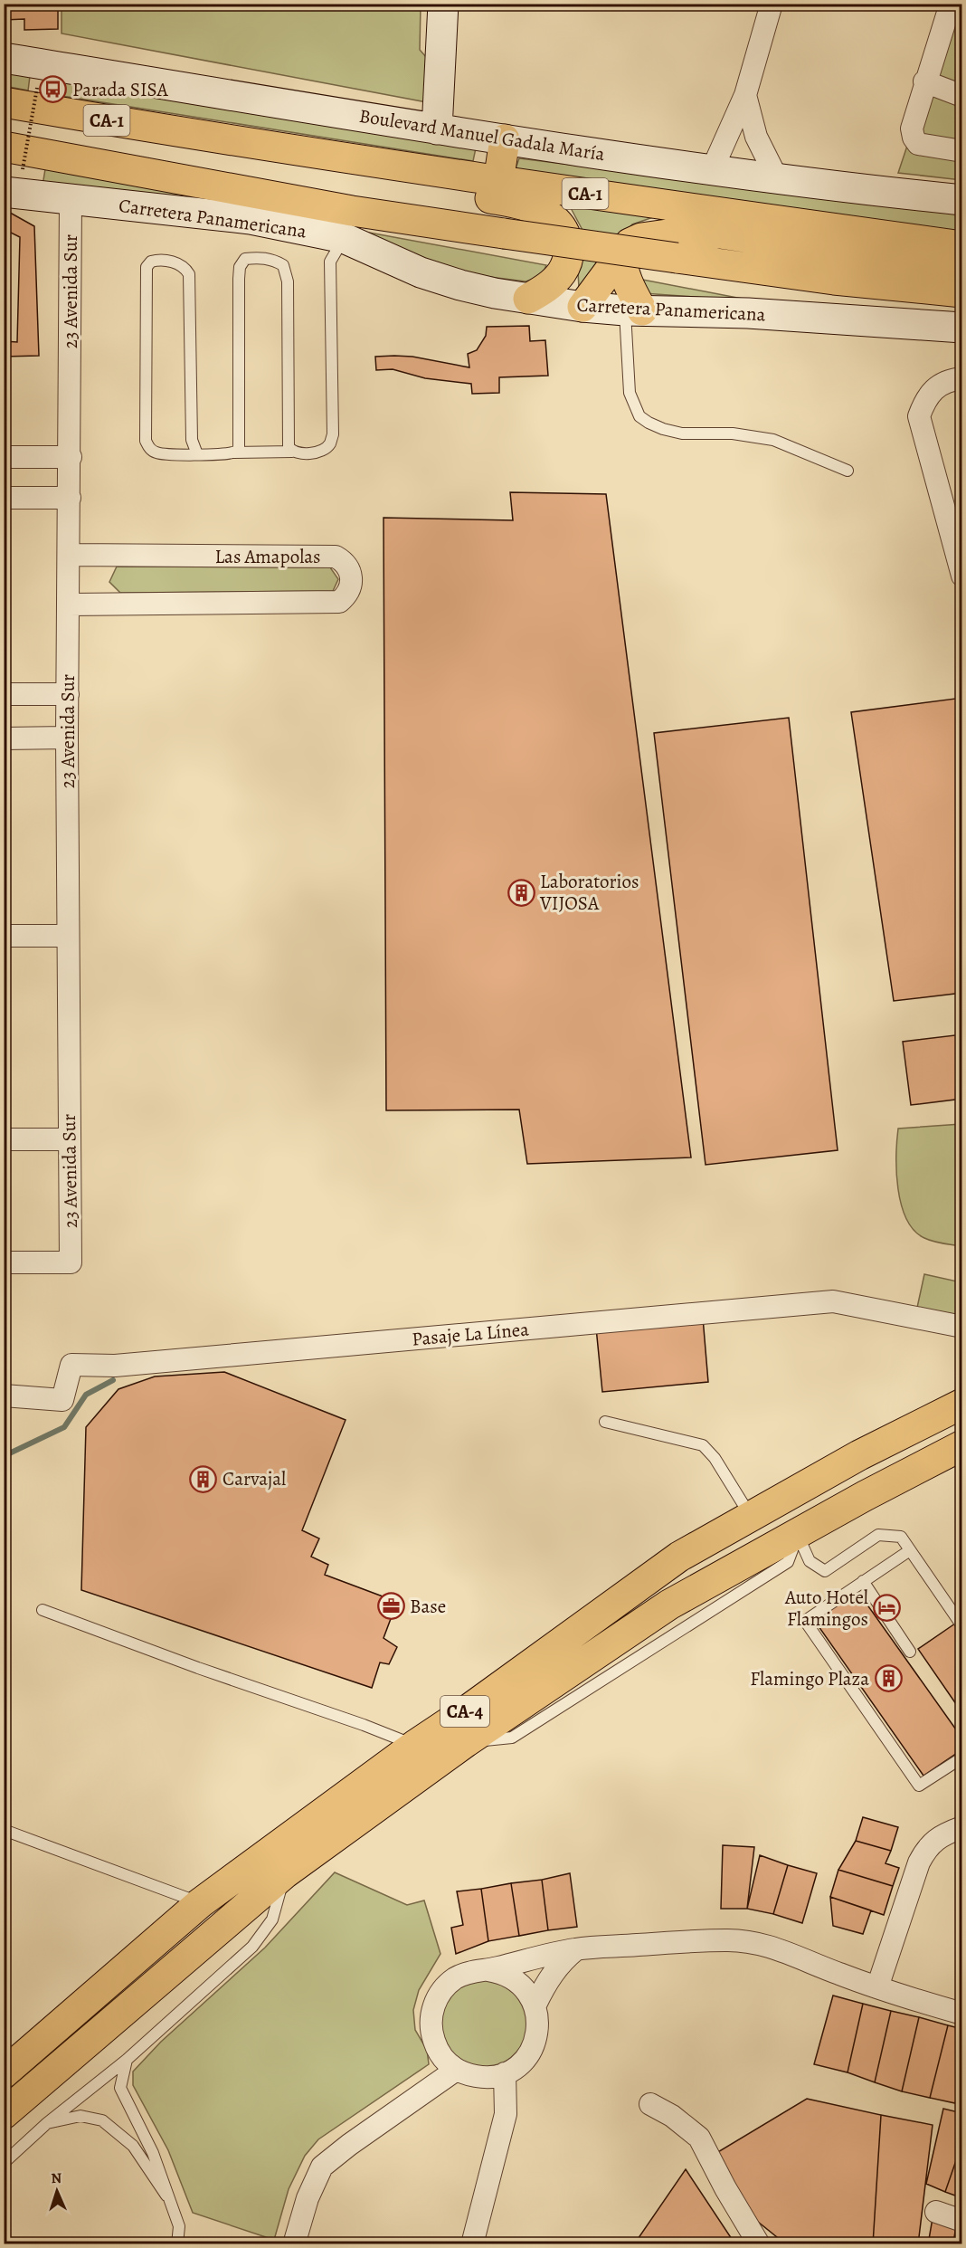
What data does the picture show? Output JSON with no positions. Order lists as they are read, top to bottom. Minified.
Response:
{"streets":{"main road":["CA-1","Carretera Panamericana","CA-4"],"street":["Boulevard Manuel Gadala María","23 Avenida Sur","Las Amapolas","Pasaje La Línea"]},"crossings":[["Carretera Panamericana","23 Avenida Sur"],["23 Avenida Sur","Las Amapolas"]],"places":{"bus stop":["Parada SISA"],"building":["Laboratorios VIJOSA","Carvajal","Flamingo Plaza"],"office":["Base"],"hotel":["Auto Hotel Flamingos"]},"north":"top"}
